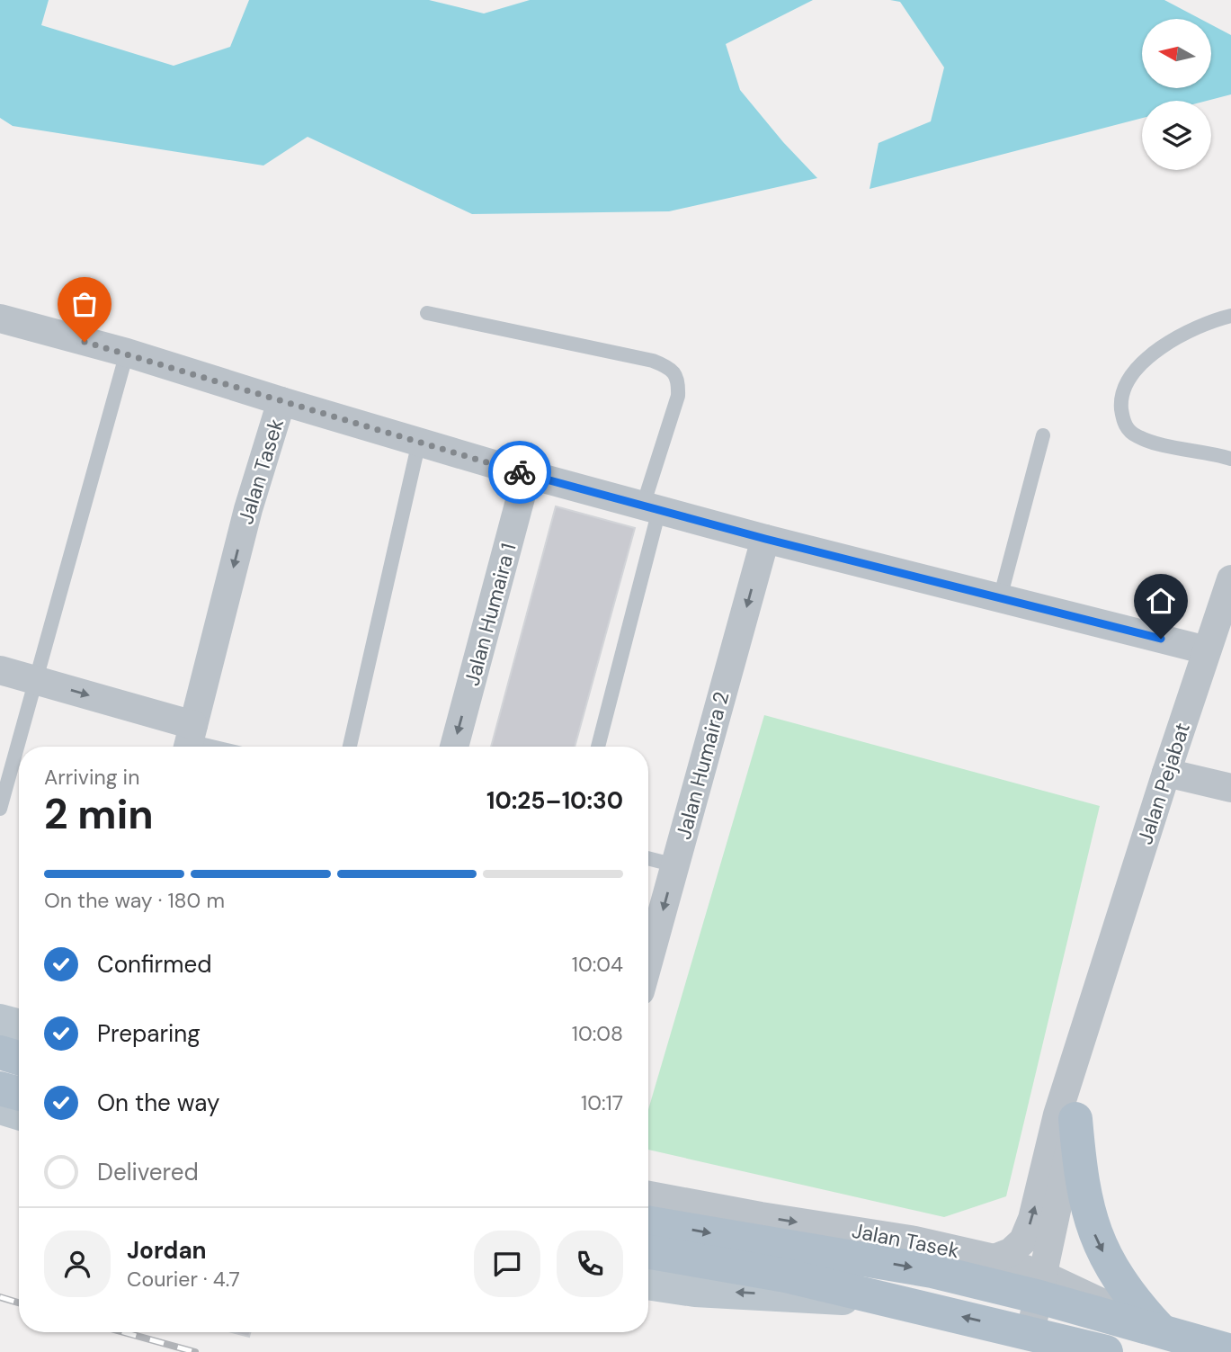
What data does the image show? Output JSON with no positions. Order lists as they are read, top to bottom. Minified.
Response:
{"streets":{"street":["Jalan Tasek","Jalan Humaira 1","Jalan Humaira 2","Jalan Pejabat"]},"crossings":[["Jalan Tasek","Jalan Pejabat"]],"one_way":["Jalan Humaira 1","Jalan Humaira 2"],"north":"left","page":{"heading":["2 min","Arriving in","10:25–10:30"],"panel":["Jordan","Courier · 4.7"],"bar":"On the way · 180 m","list":[["Confirmed","10:04"],["Preparing","10:08"],["On the way","10:17"],"Delivered"]}}
